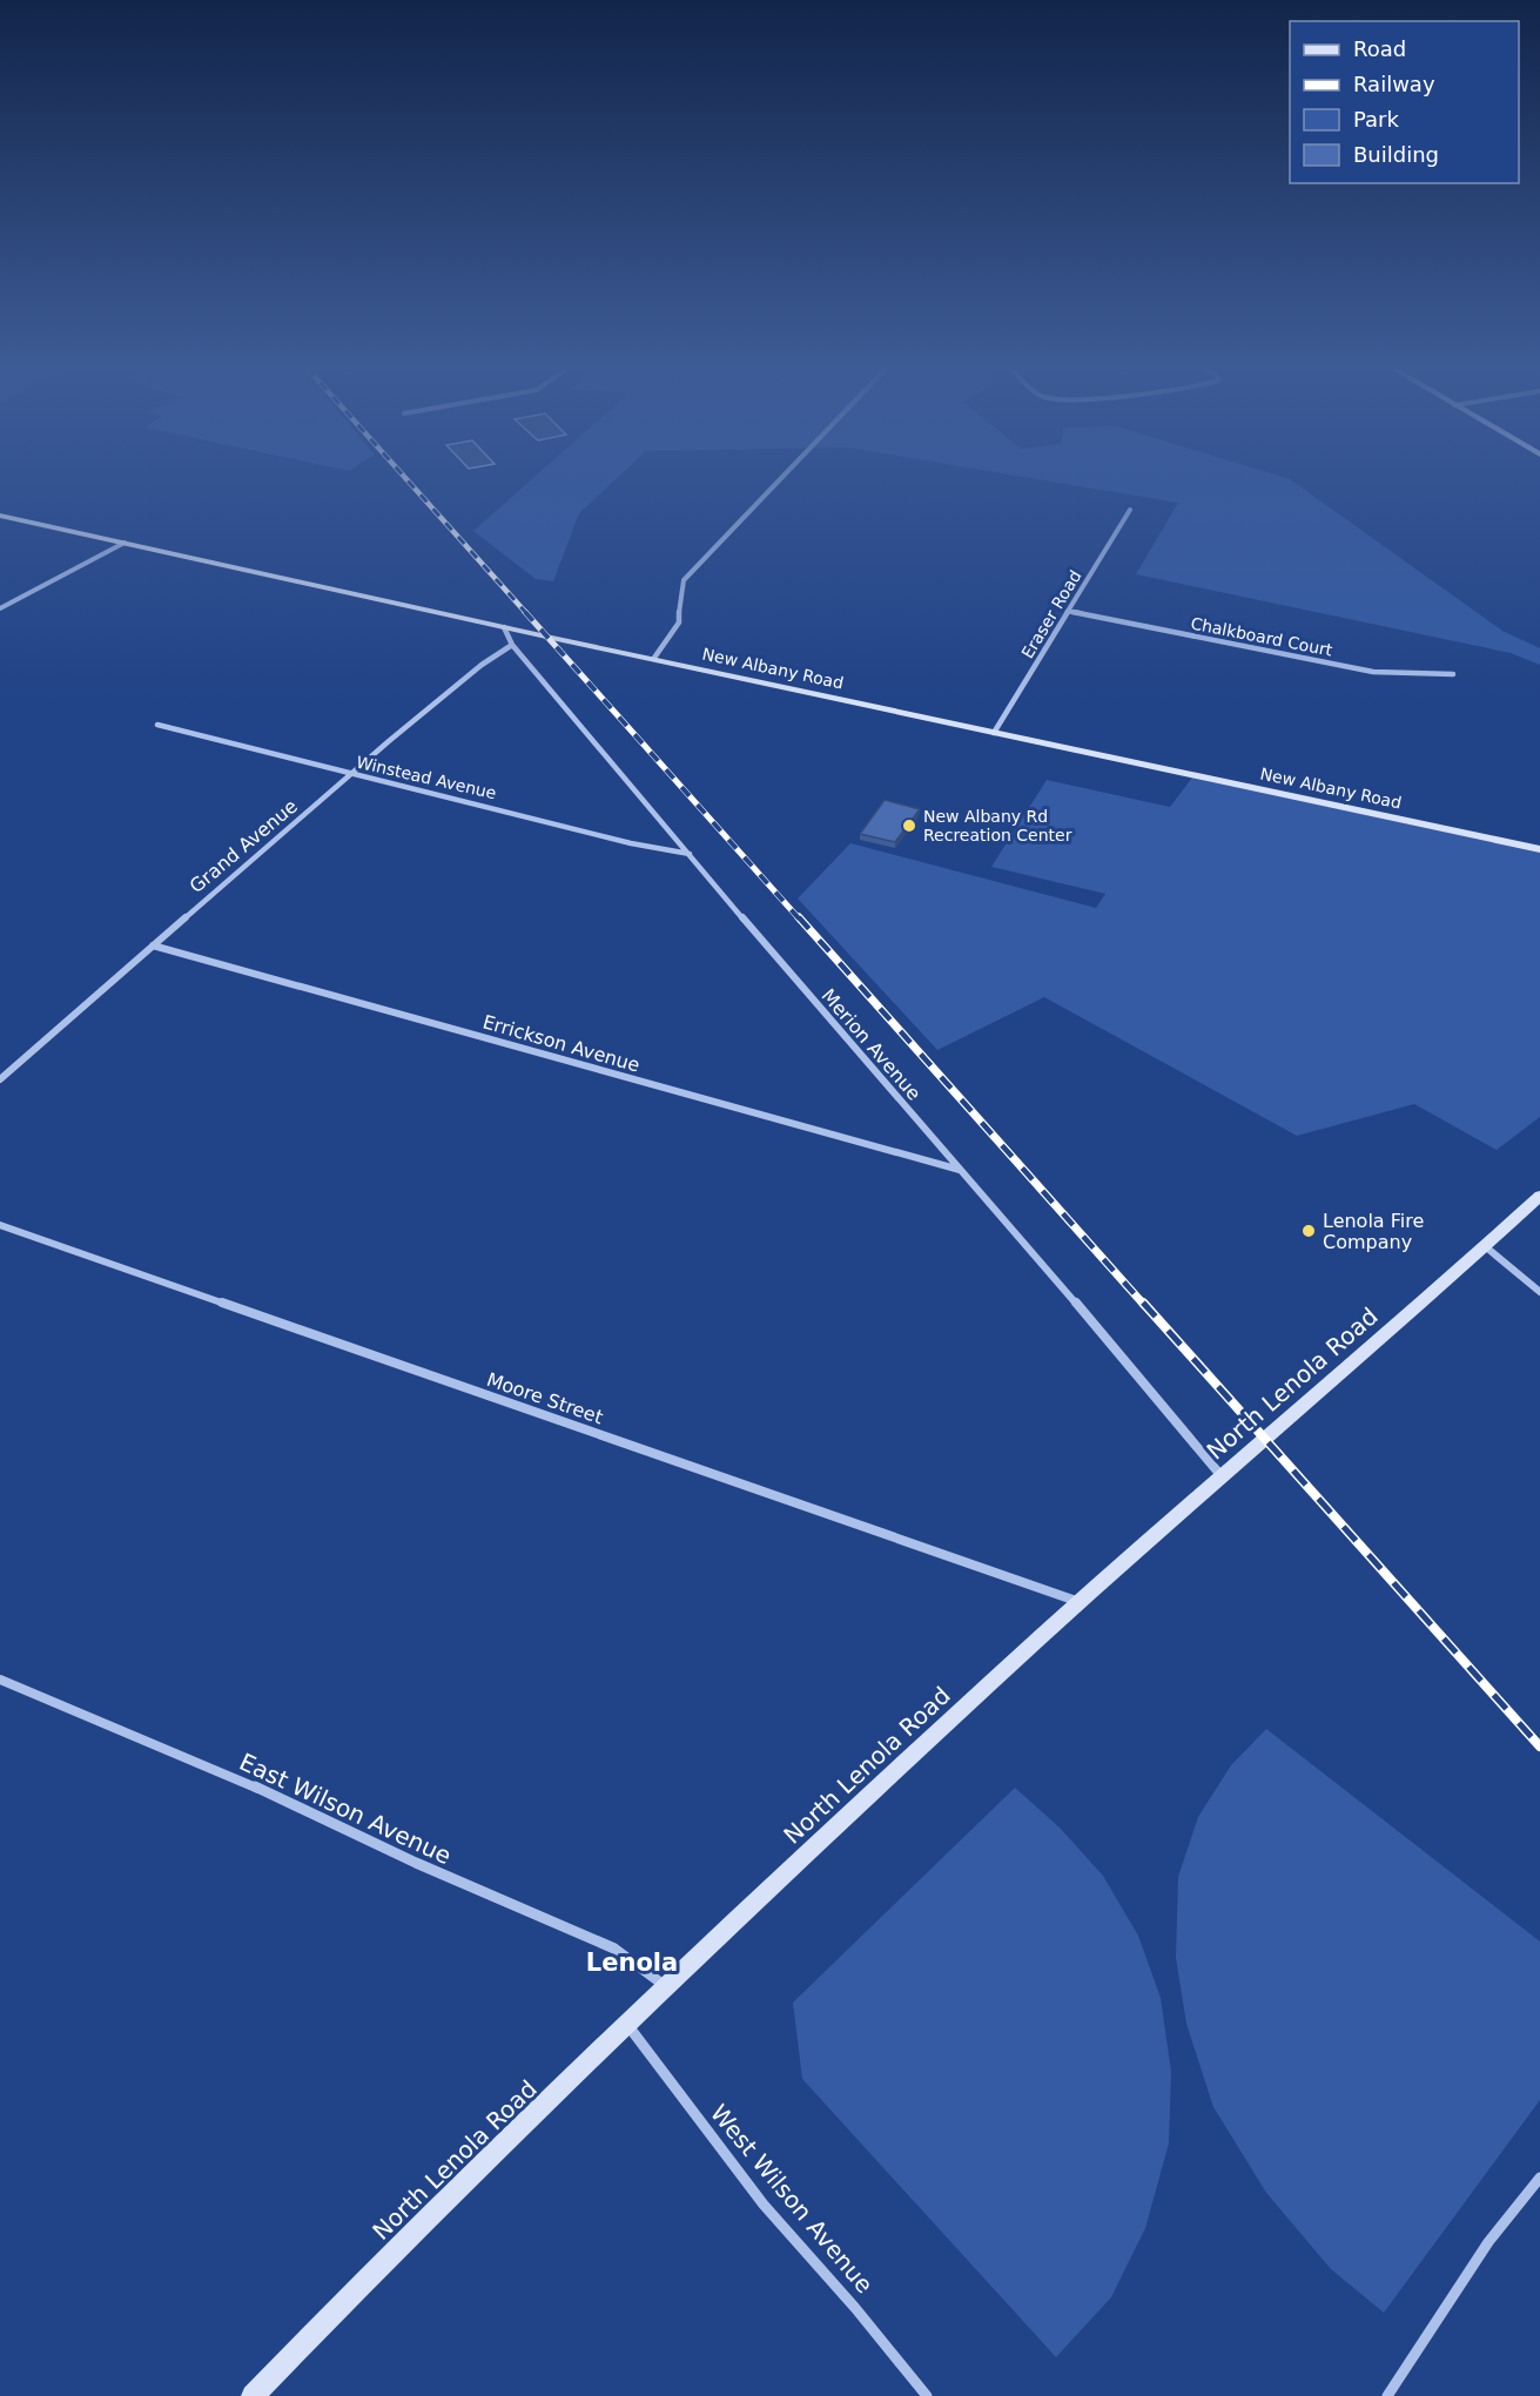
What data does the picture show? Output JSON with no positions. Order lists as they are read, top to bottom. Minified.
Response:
{"streets":{"main road":["New Albany Road","North Lenola Road"],"street":["Eraser Road","Chalkboard Court","Winstead Avenue","Grand Avenue","Errickson Avenue","Merion Avenue","Moore Street","East Wilson Avenue","West Wilson Avenue"]},"crossings":[["Eraser Road","Chalkboard Court"],["Eraser Road","New Albany Road"],["New Albany Road","Merion Avenue"],["Winstead Avenue","Grand Avenue"],["Winstead Avenue","Merion Avenue"],["Grand Avenue","Errickson Avenue"],["Grand Avenue","Merion Avenue"],["Errickson Avenue","Merion Avenue"],["Merion Avenue","North Lenola Road"],["North Lenola Road","Moore Street"],["North Lenola Road","East Wilson Avenue"],["North Lenola Road","West Wilson Avenue"]],"districts":["Lenola"],"places":["New Albany Rd Recreation Center","Lenola Fire Company"],"legend":["Road","Railway","Park","Building"]}
